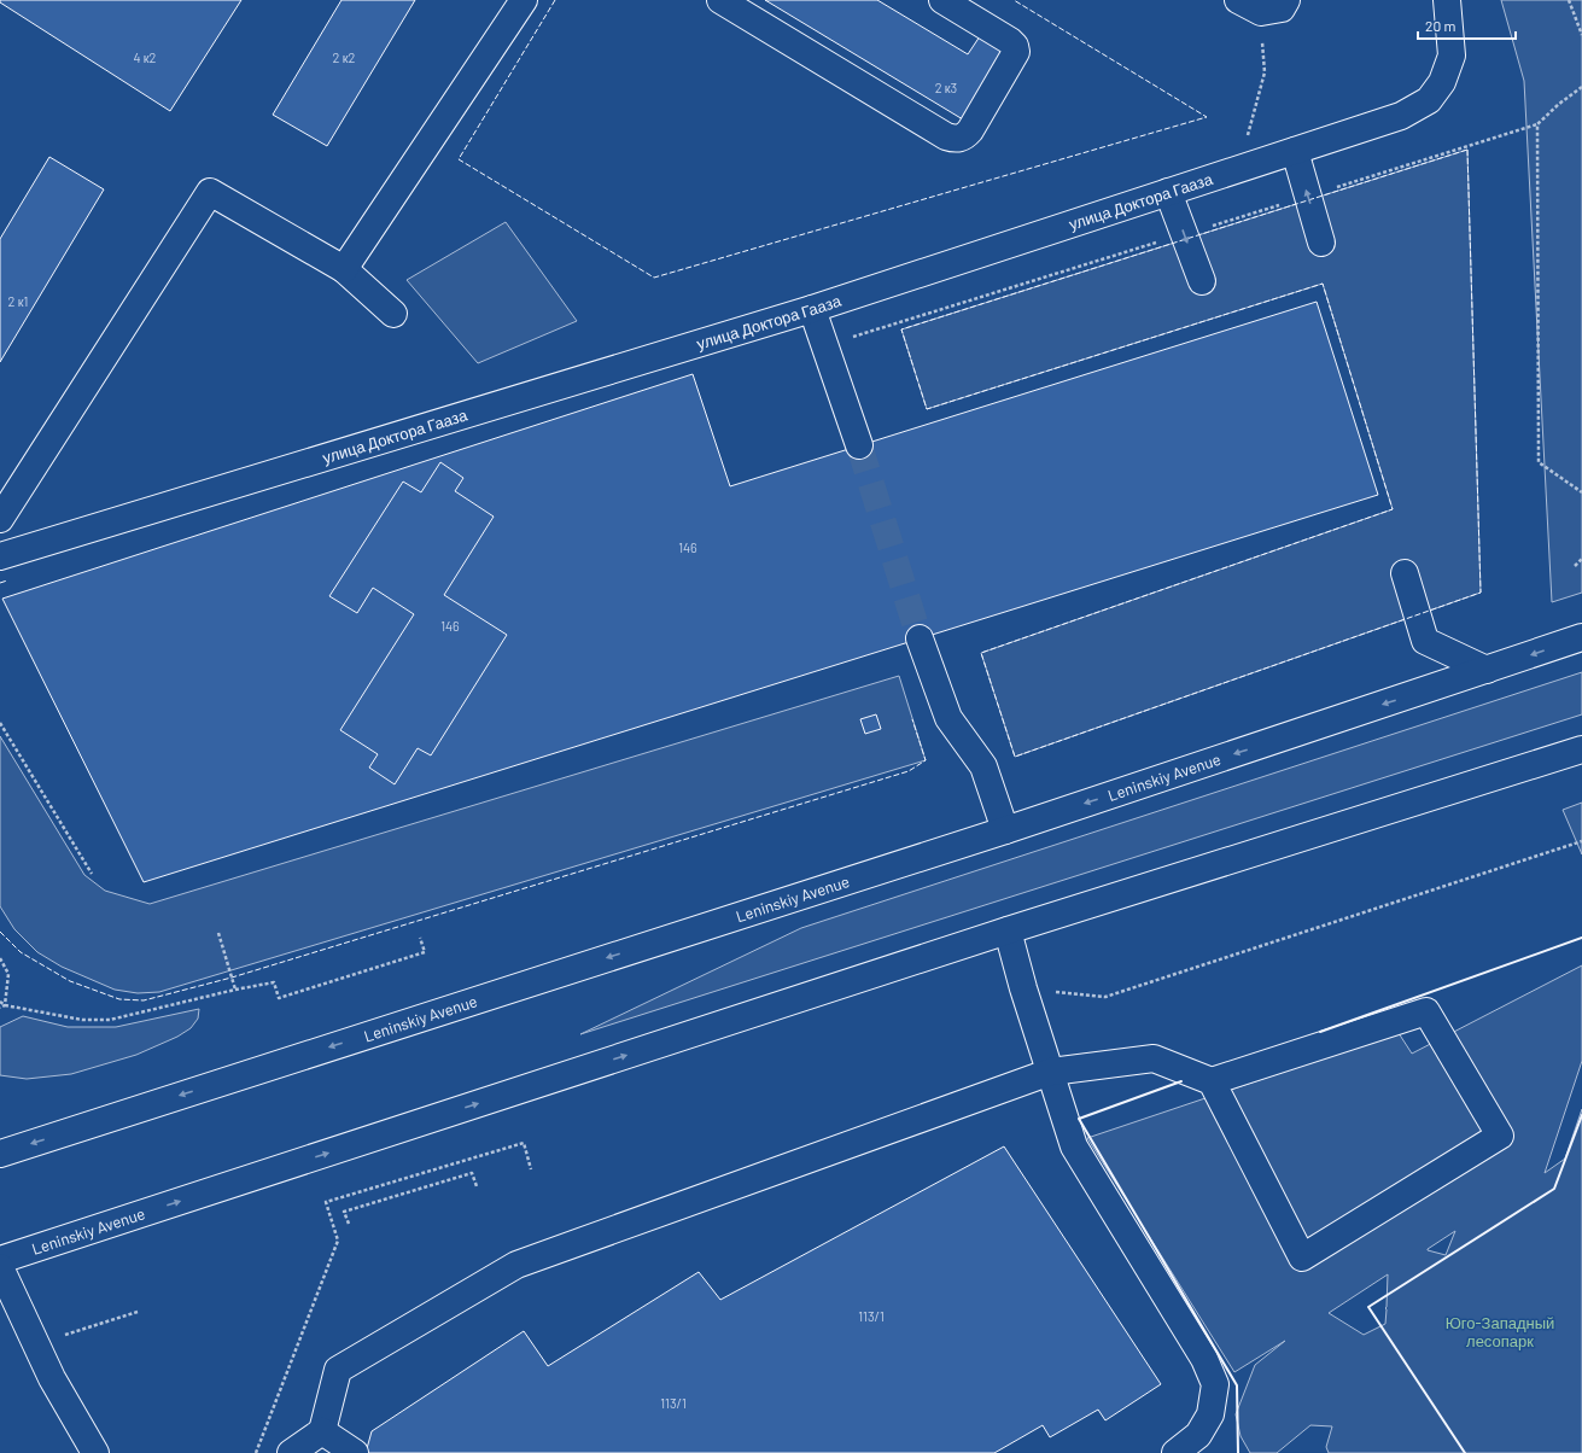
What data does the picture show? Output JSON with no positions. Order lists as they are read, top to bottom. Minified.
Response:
{"streets":{"main road":["улица Доктора Гааза","Leninskiy Avenue"]},"parks":["Юго-Западный лесопарк"],"house_numbers":["4 к2","2 к2","2 к3","2 к1","146","146","113/1","113/1"],"scale_bar":"20 m"}
